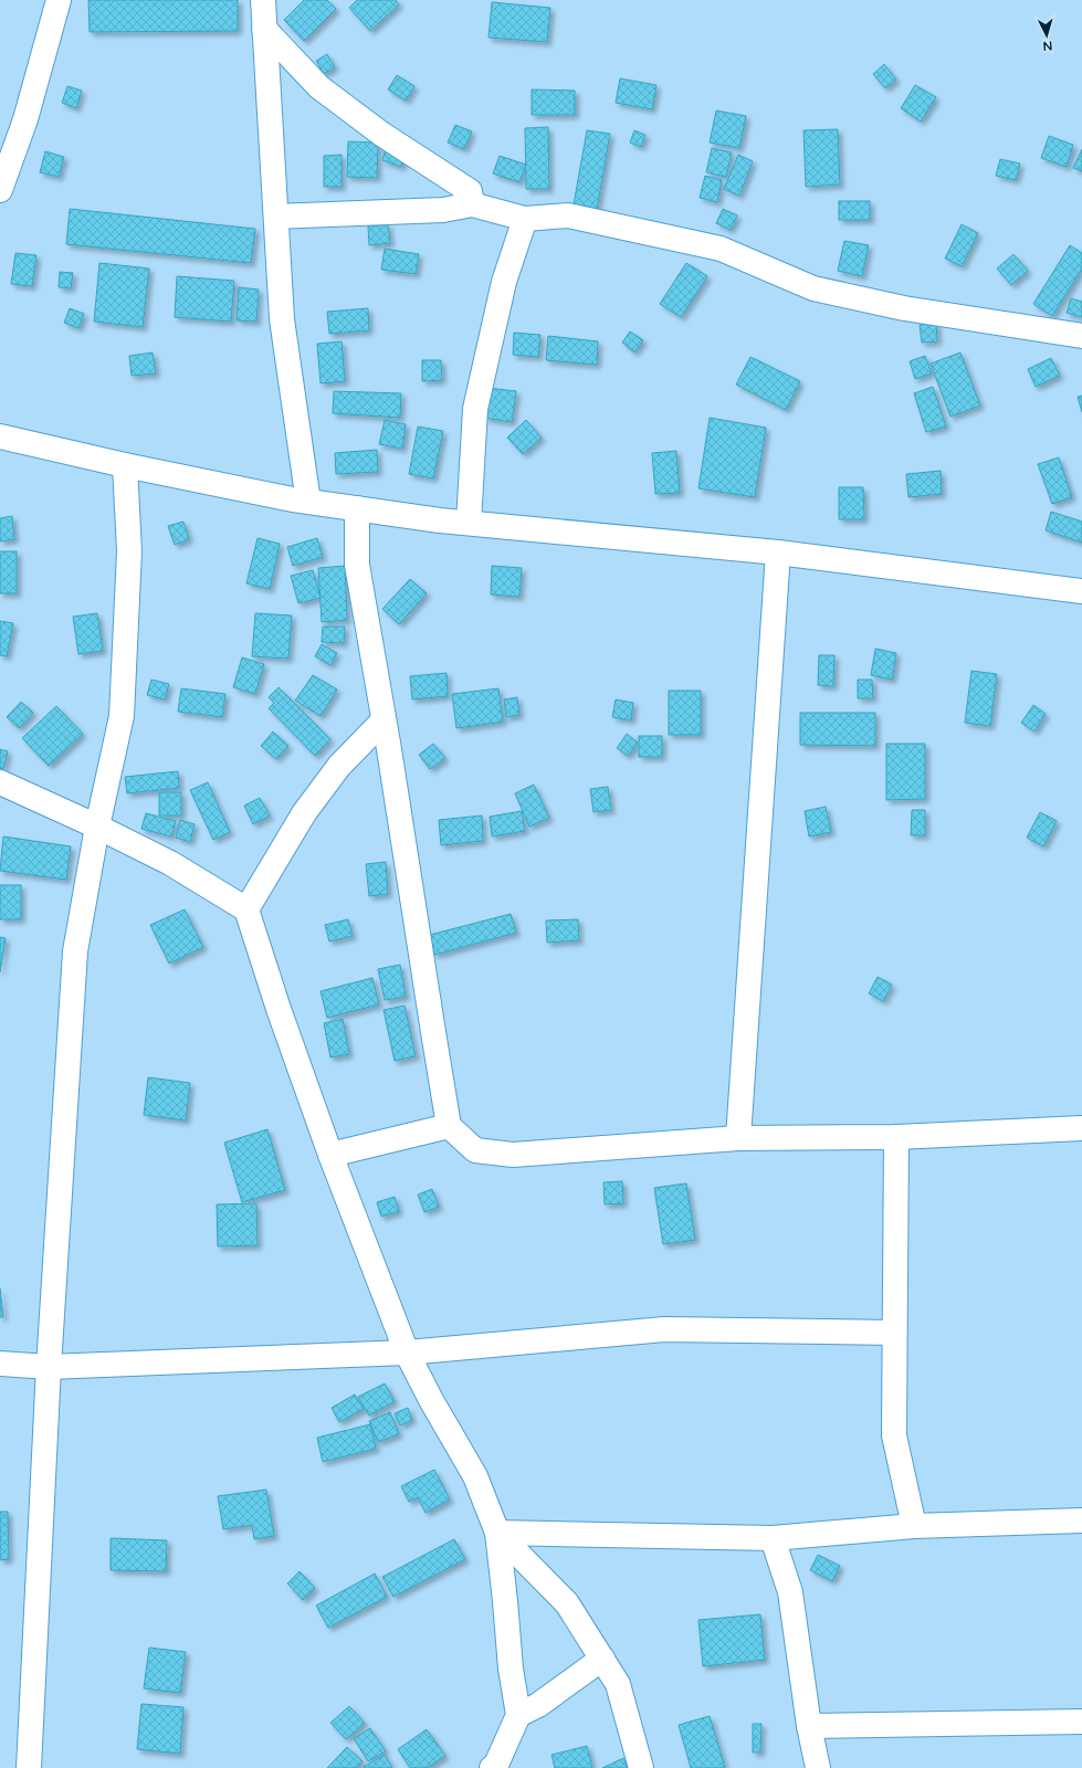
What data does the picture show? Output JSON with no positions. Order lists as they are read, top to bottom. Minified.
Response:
{"north":"bottom"}
